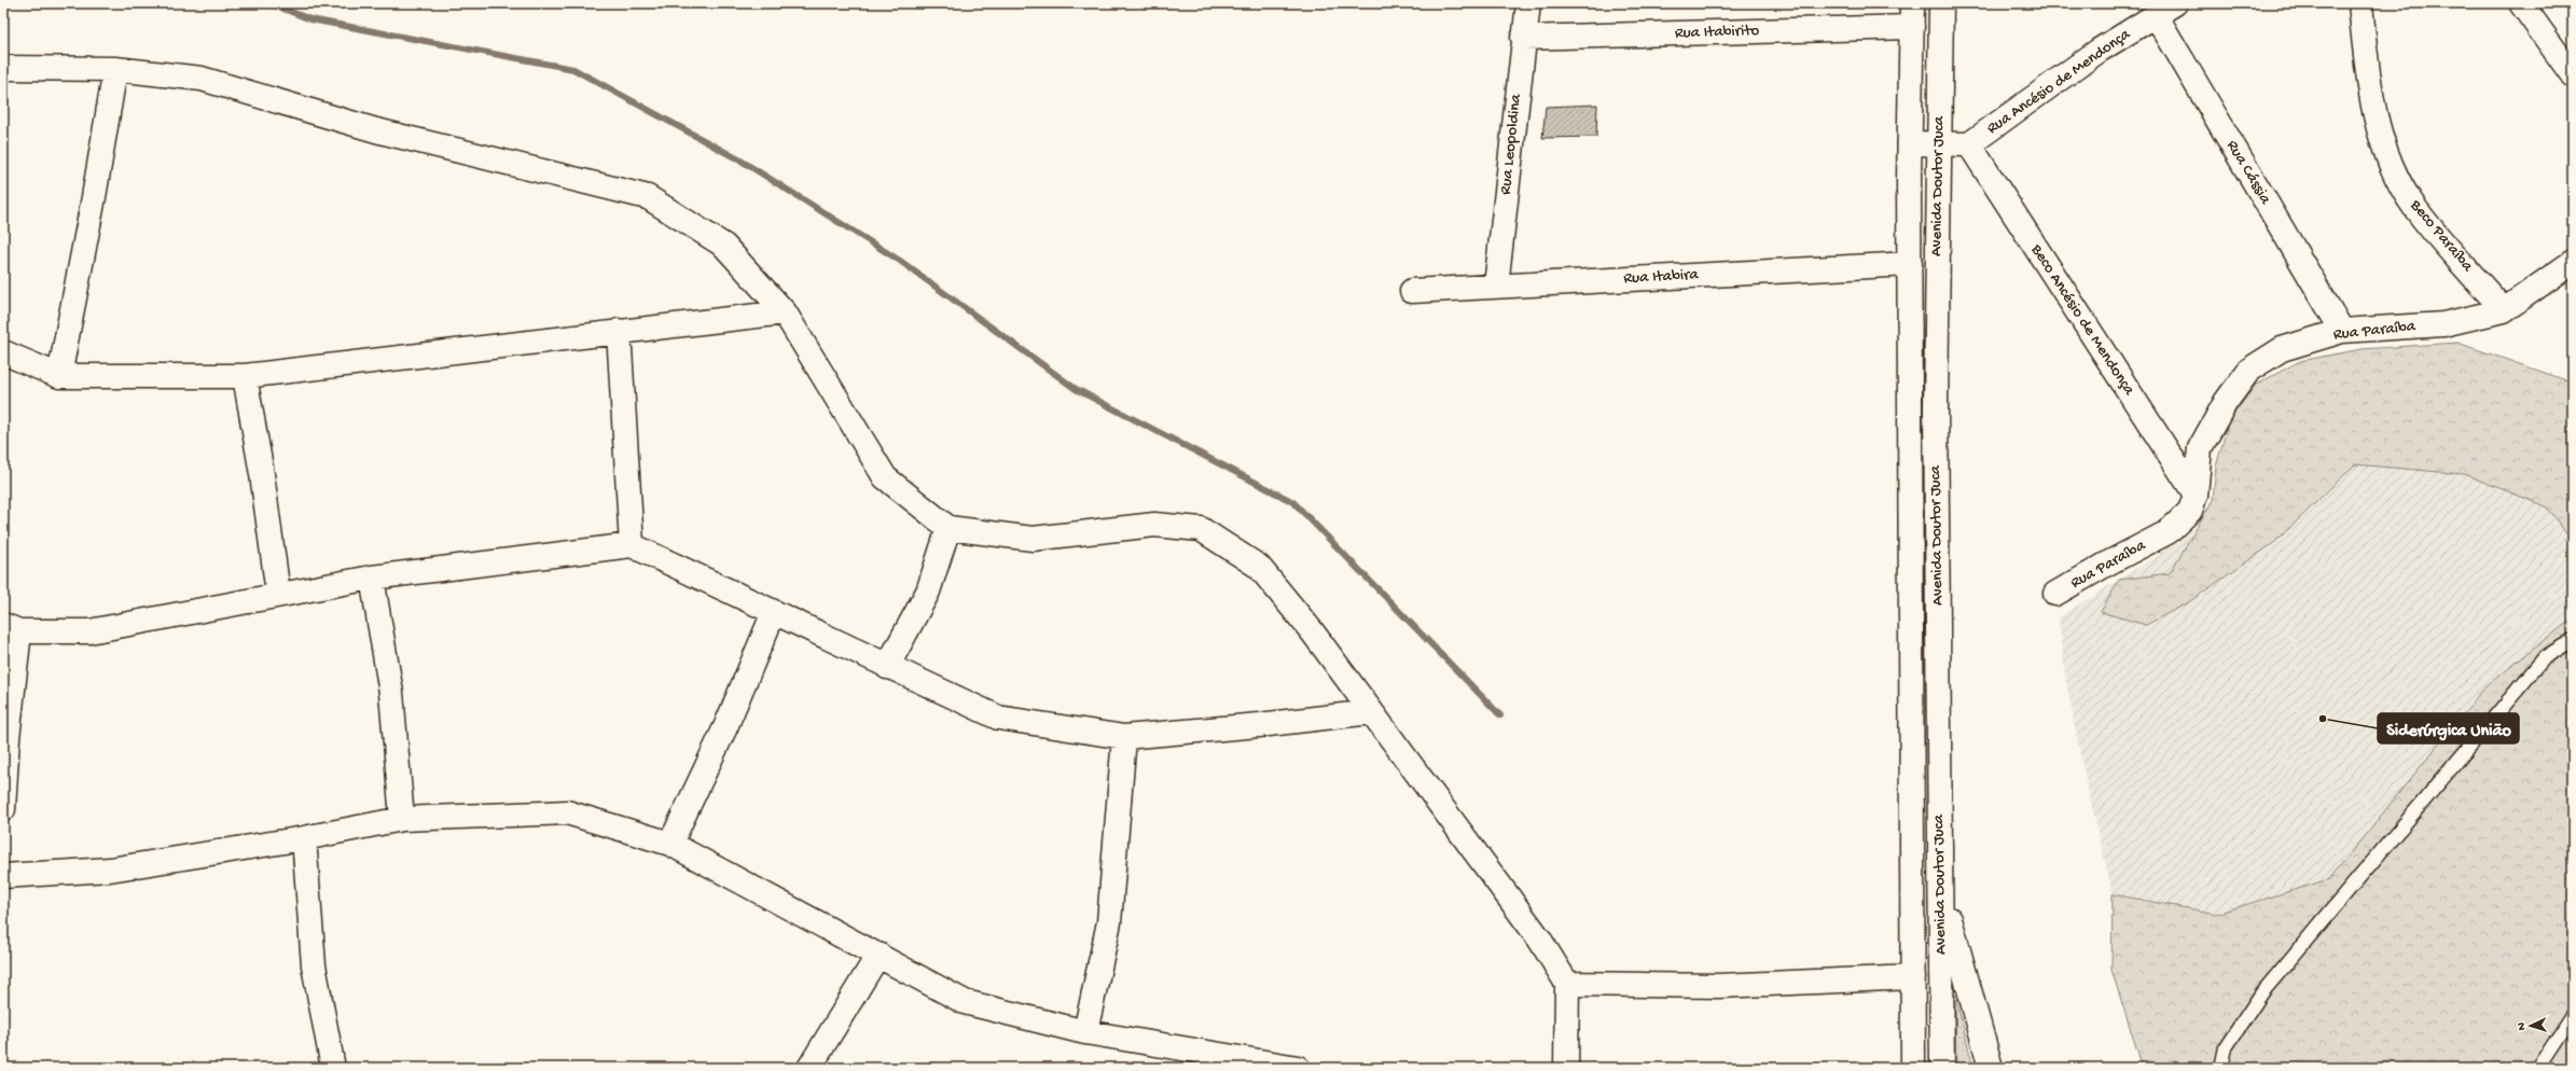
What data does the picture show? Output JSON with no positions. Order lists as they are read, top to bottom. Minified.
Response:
{"streets":{"street":["Rua Itabirito","Rua Ancésio de Mendonça","Rua Leopoldina","Rua Cássia","Avenida Doutor Juca","Beco Paraíba","Rua Itabira","Beco Ancésio de Mendonça","Rua Paraíba"]},"crossings":[["Rua Itabirito","Rua Leopoldina"],["Rua Itabirito","Avenida Doutor Juca"],["Rua Ancésio de Mendonça","Rua Cássia"],["Rua Ancésio de Mendonça","Avenida Doutor Juca"],["Rua Ancésio de Mendonça","Beco Ancésio de Mendonça"],["Rua Leopoldina","Rua Itabira"],["Rua Cássia","Rua Paraíba"],["Avenida Doutor Juca","Rua Itabira"],["Beco Paraíba","Rua Paraíba"],["Beco Ancésio de Mendonça","Rua Paraíba"]],"places":["Siderúrgica União"],"north":"left"}
